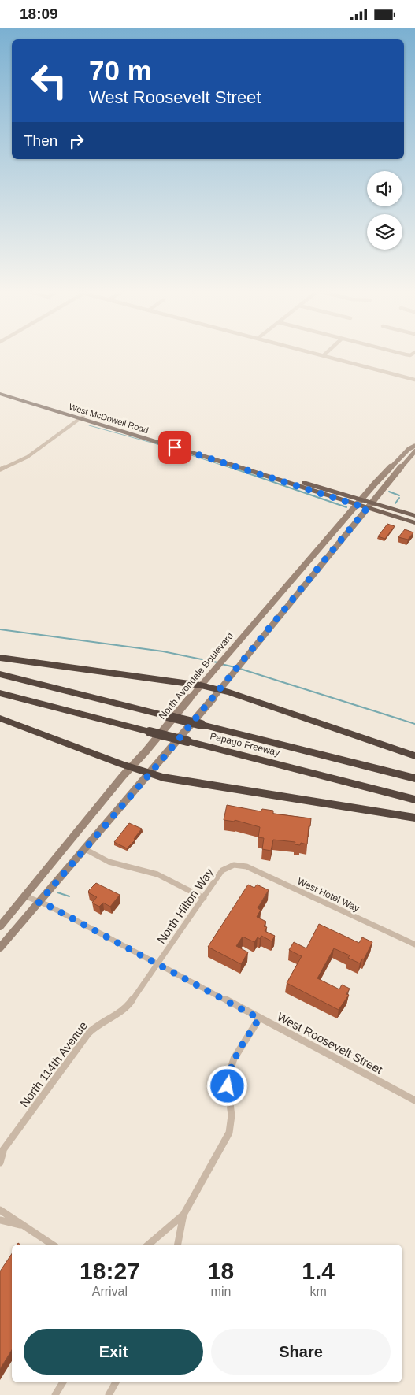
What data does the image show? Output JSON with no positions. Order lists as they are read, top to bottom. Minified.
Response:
{"streets":{"highway":["Papago Freeway"],"main road":["West McDowell Road","North Avondale Boulevard"],"street":["West Hotel Way","North Hilton Way","West Roosevelt Street","North 114th Avenue"]},"crossings":[["West McDowell Road","North Avondale Boulevard"],["North Avondale Boulevard","West Roosevelt Street"],["West Hotel Way","North Hilton Way"],["North Hilton Way","West Roosevelt Street"],["North Hilton Way","North 114th Avenue"],["West Roosevelt Street","North 114th Avenue"]],"page":{"status":"18:09","turn":["70 m","West Roosevelt Street"],"then":"Then","eta":["18:27","Arrival","18","min","1.4","km"],"buttons":["Exit","Share"]}}
